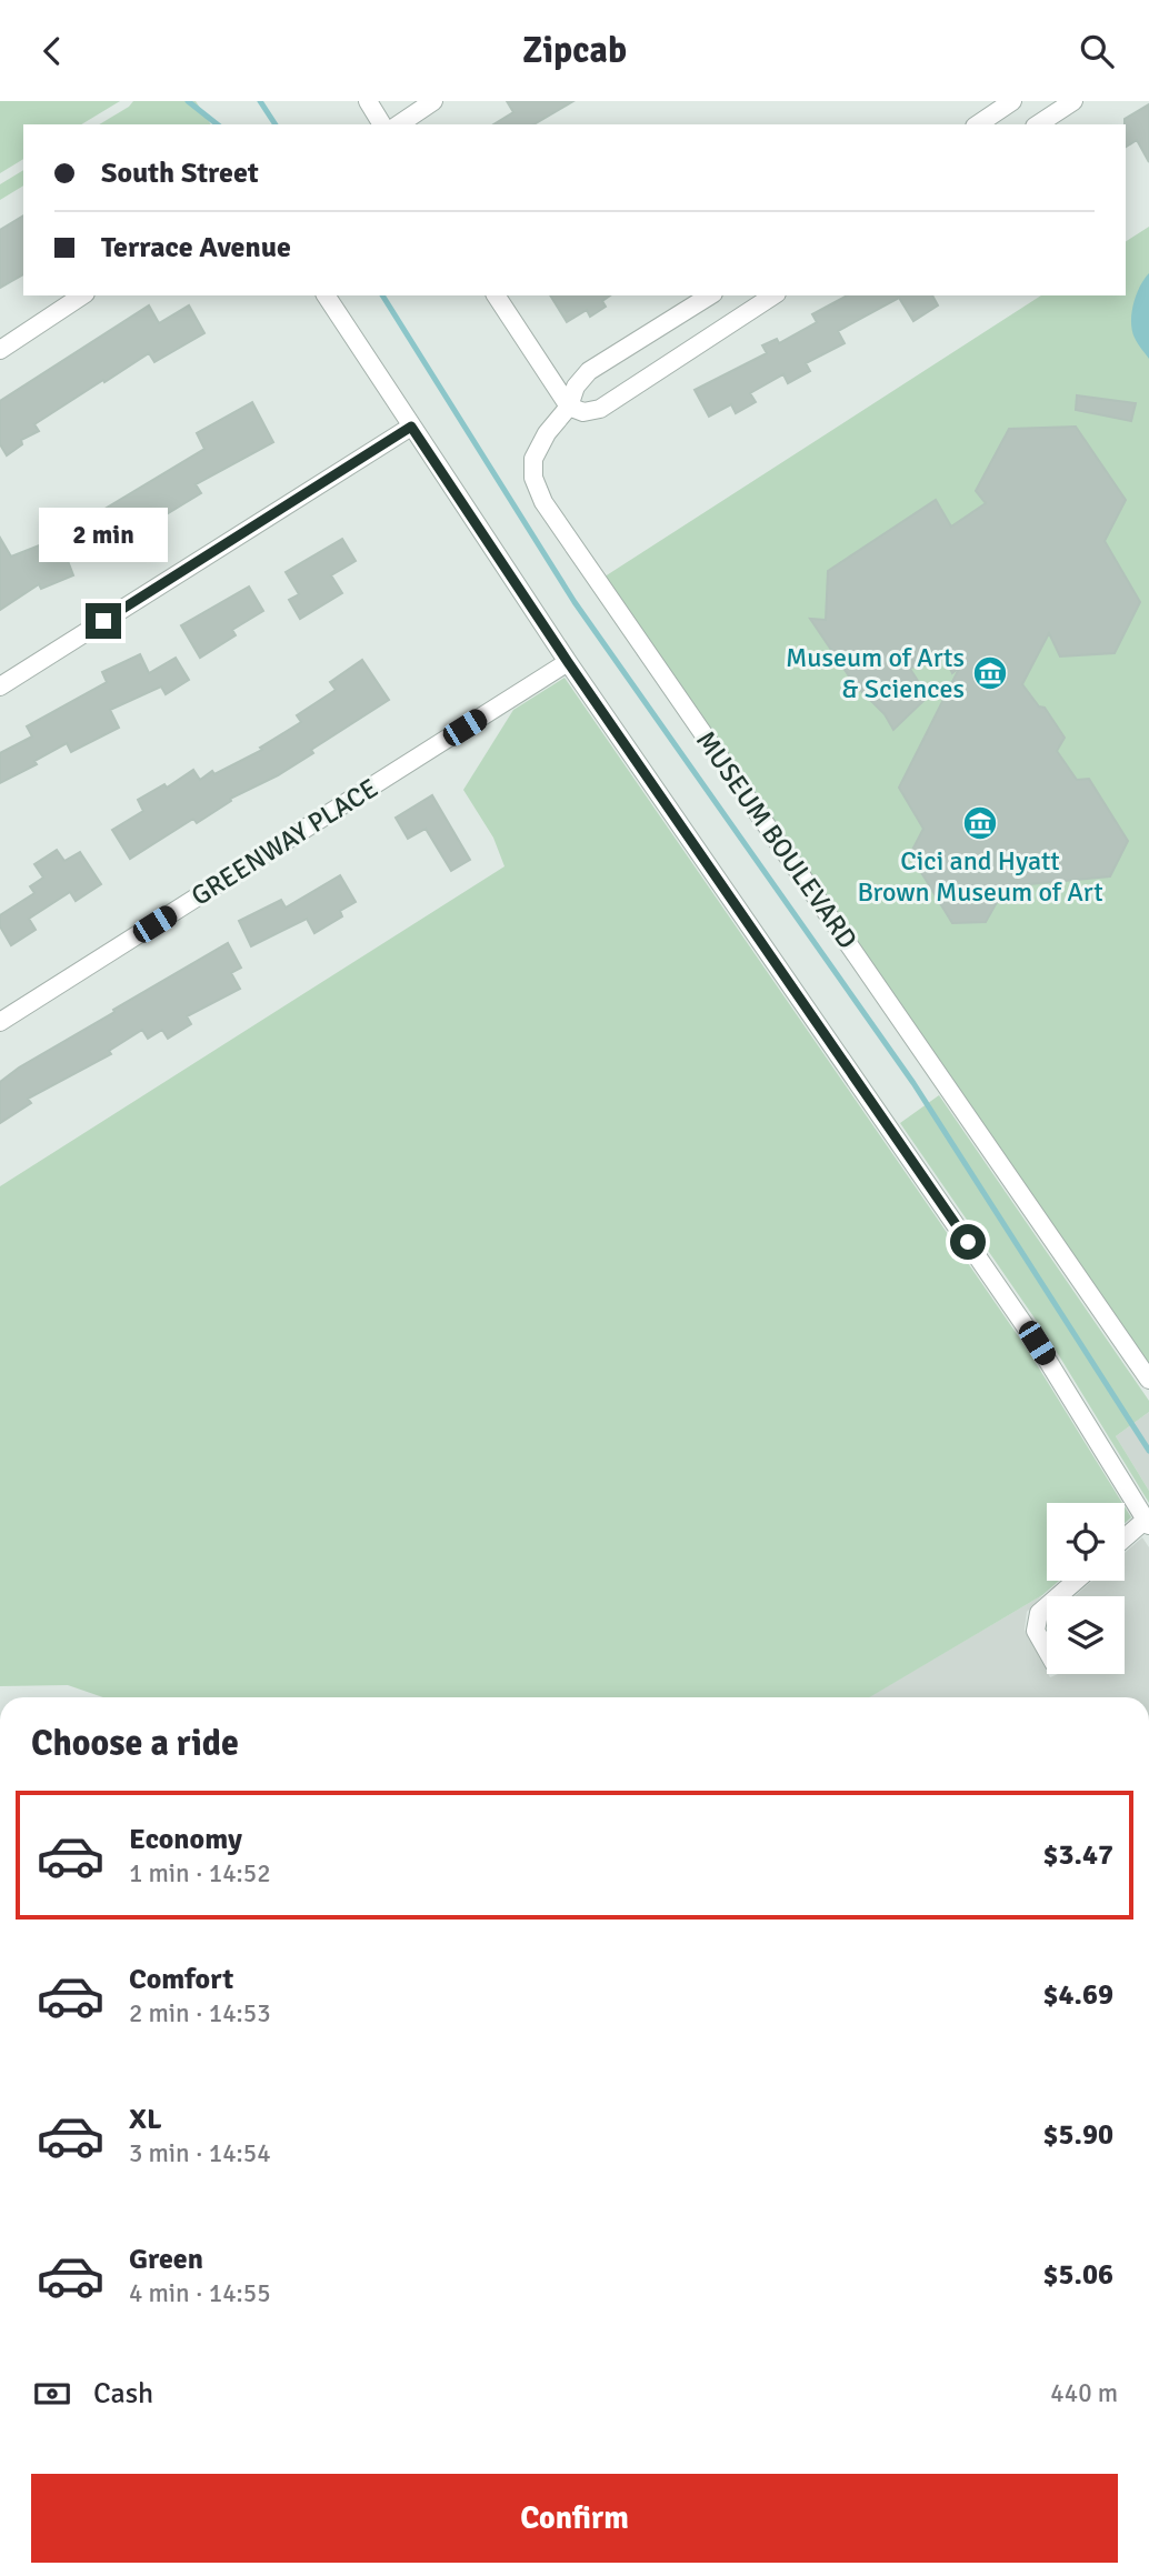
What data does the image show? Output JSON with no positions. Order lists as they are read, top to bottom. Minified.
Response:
{"streets":{"street":["MUSEUM BOULEVARD","GREENWAY PLACE"]},"places":{"museum":["Museum of Arts & Sciences","Cici and Hyatt Brown Museum of Art"]},"page":{"header":"Zipcab","banner":["South Street","Terrace Avenue"],"bubble":"2 min","heading":"Choose a ride","list":[{"name":"Economy","note":"1 min · 14:52","value":"$3.47"},{"name":"Comfort","note":"2 min · 14:53","value":"$4.69"},{"name":"XL","note":"3 min · 14:54","value":"$5.90"},{"name":"Green","note":"4 min · 14:55","value":"$5.06"}],"pay":["Cash","440 m"],"buttons":"Confirm"}}
